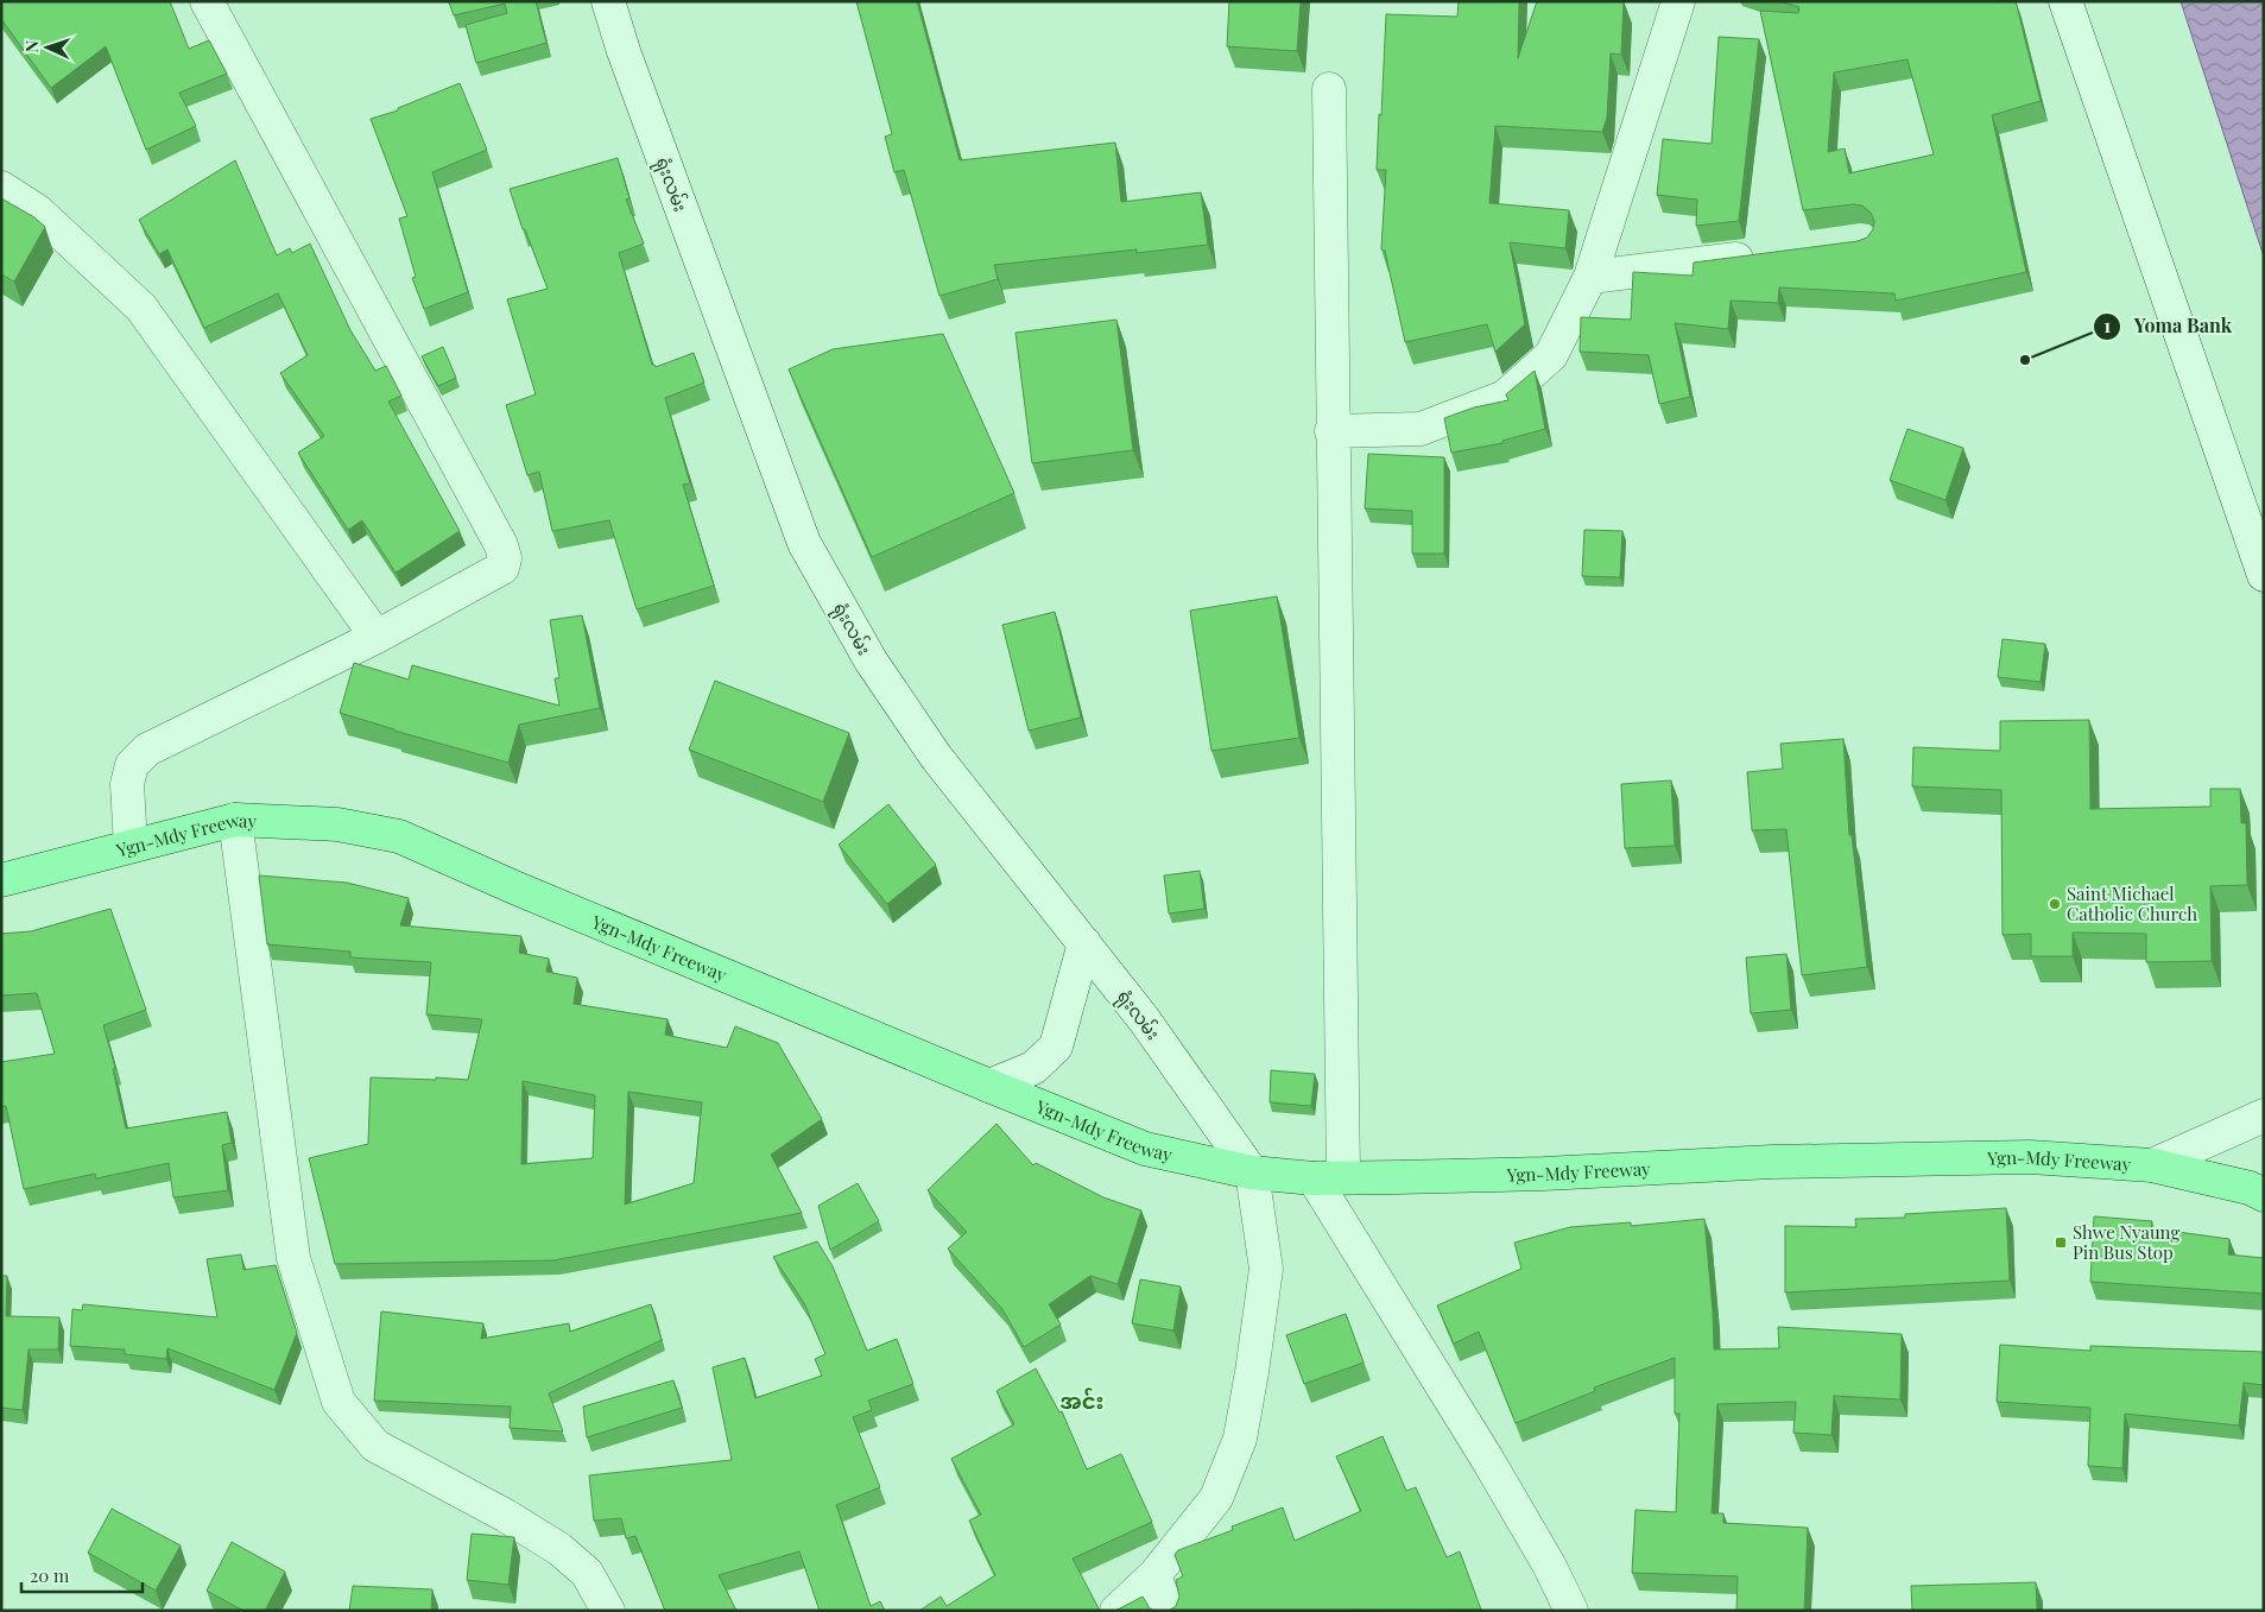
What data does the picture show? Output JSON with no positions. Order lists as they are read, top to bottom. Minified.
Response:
{"streets":{"main road":["Ygn-Mdy Freeway"],"street":["ရုံးလမ်း"]},"crossings":[["ရုံးလမ်း","Ygn-Mdy Freeway"]],"districts":["အင်း"],"places":{"other":["Yoma Bank","Saint Michael Catholic Church"],"transit":["Shwe Nyaung Pin Bus Stop"]},"scale_bar":"20 m","north":"left"}
